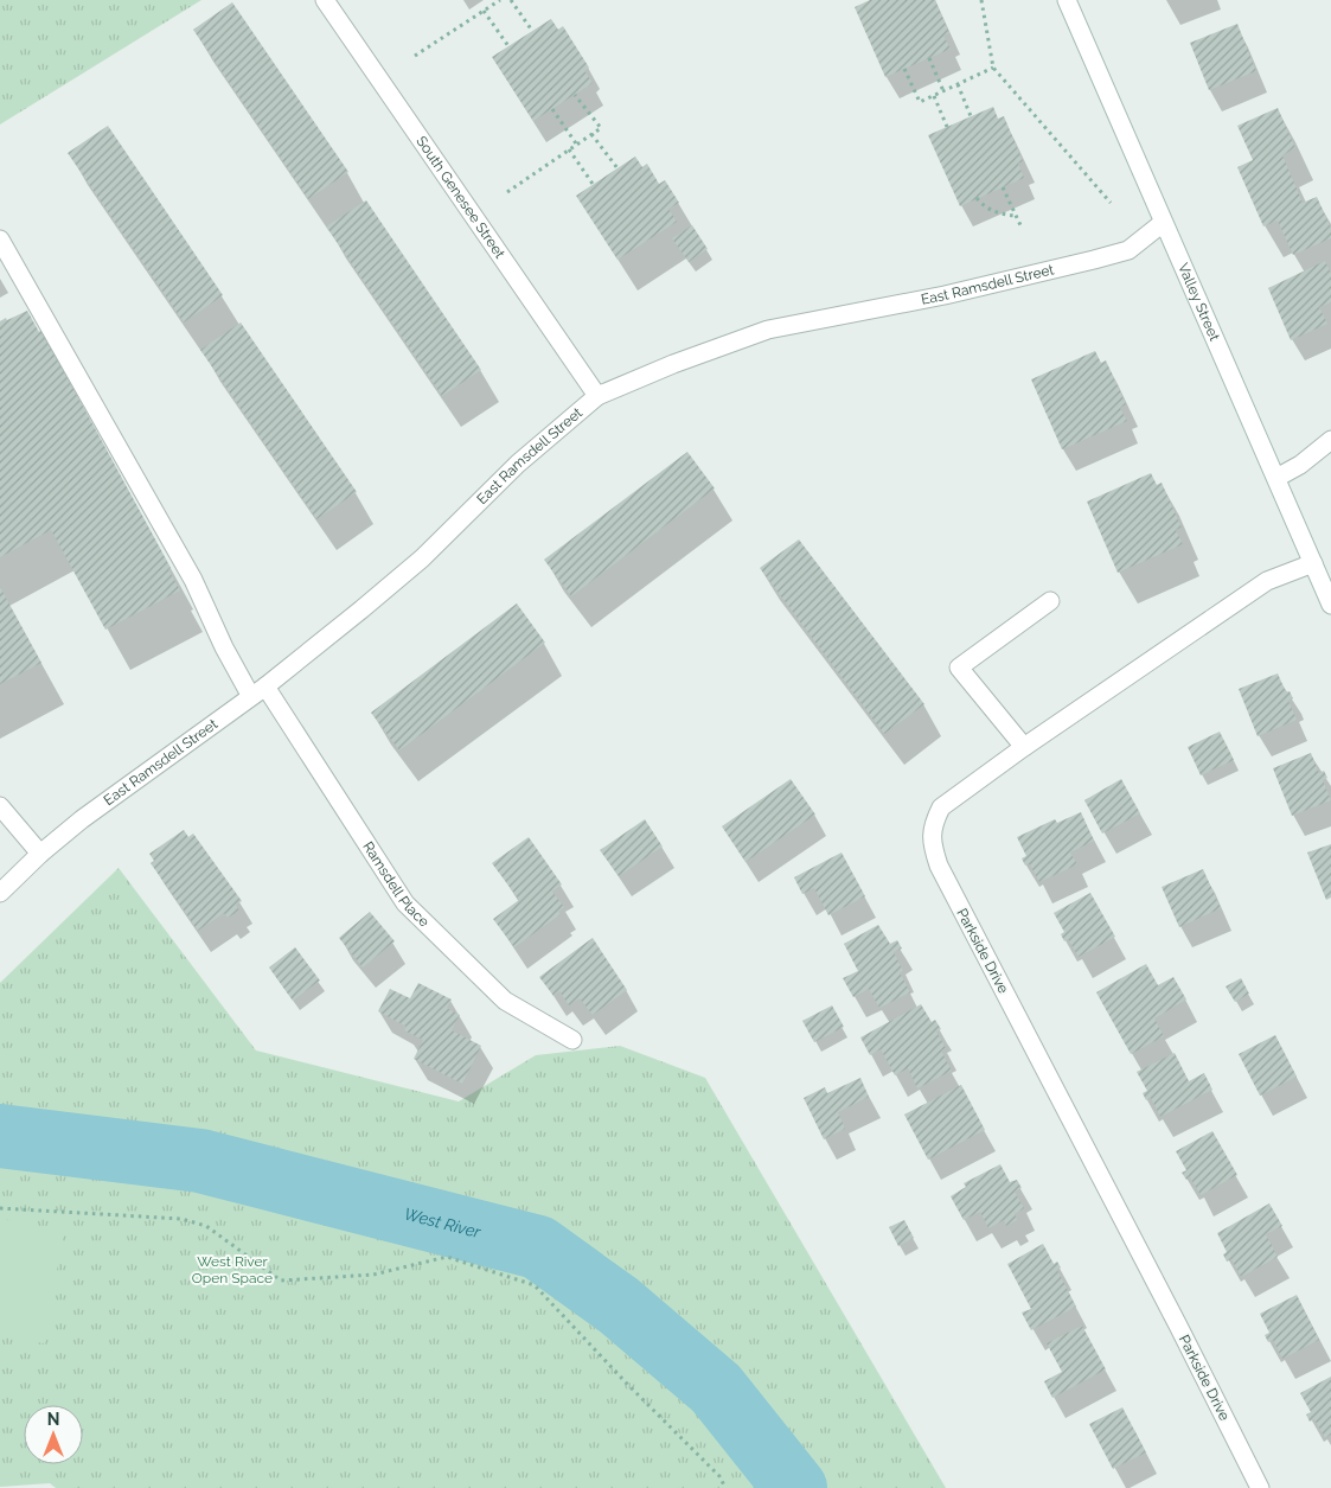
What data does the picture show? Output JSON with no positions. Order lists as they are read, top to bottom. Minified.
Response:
{"streets":{"street":["South Genesee Street","East Ramsdell Street","Valley Street","Ramsdell Place","Parkside Drive"]},"crossings":[["South Genesee Street","East Ramsdell Street"],["East Ramsdell Street","Valley Street"],["East Ramsdell Street","Ramsdell Place"],["Valley Street","Parkside Drive"]],"water":["West River"],"parks":["West River Open Space"],"north":"top"}
